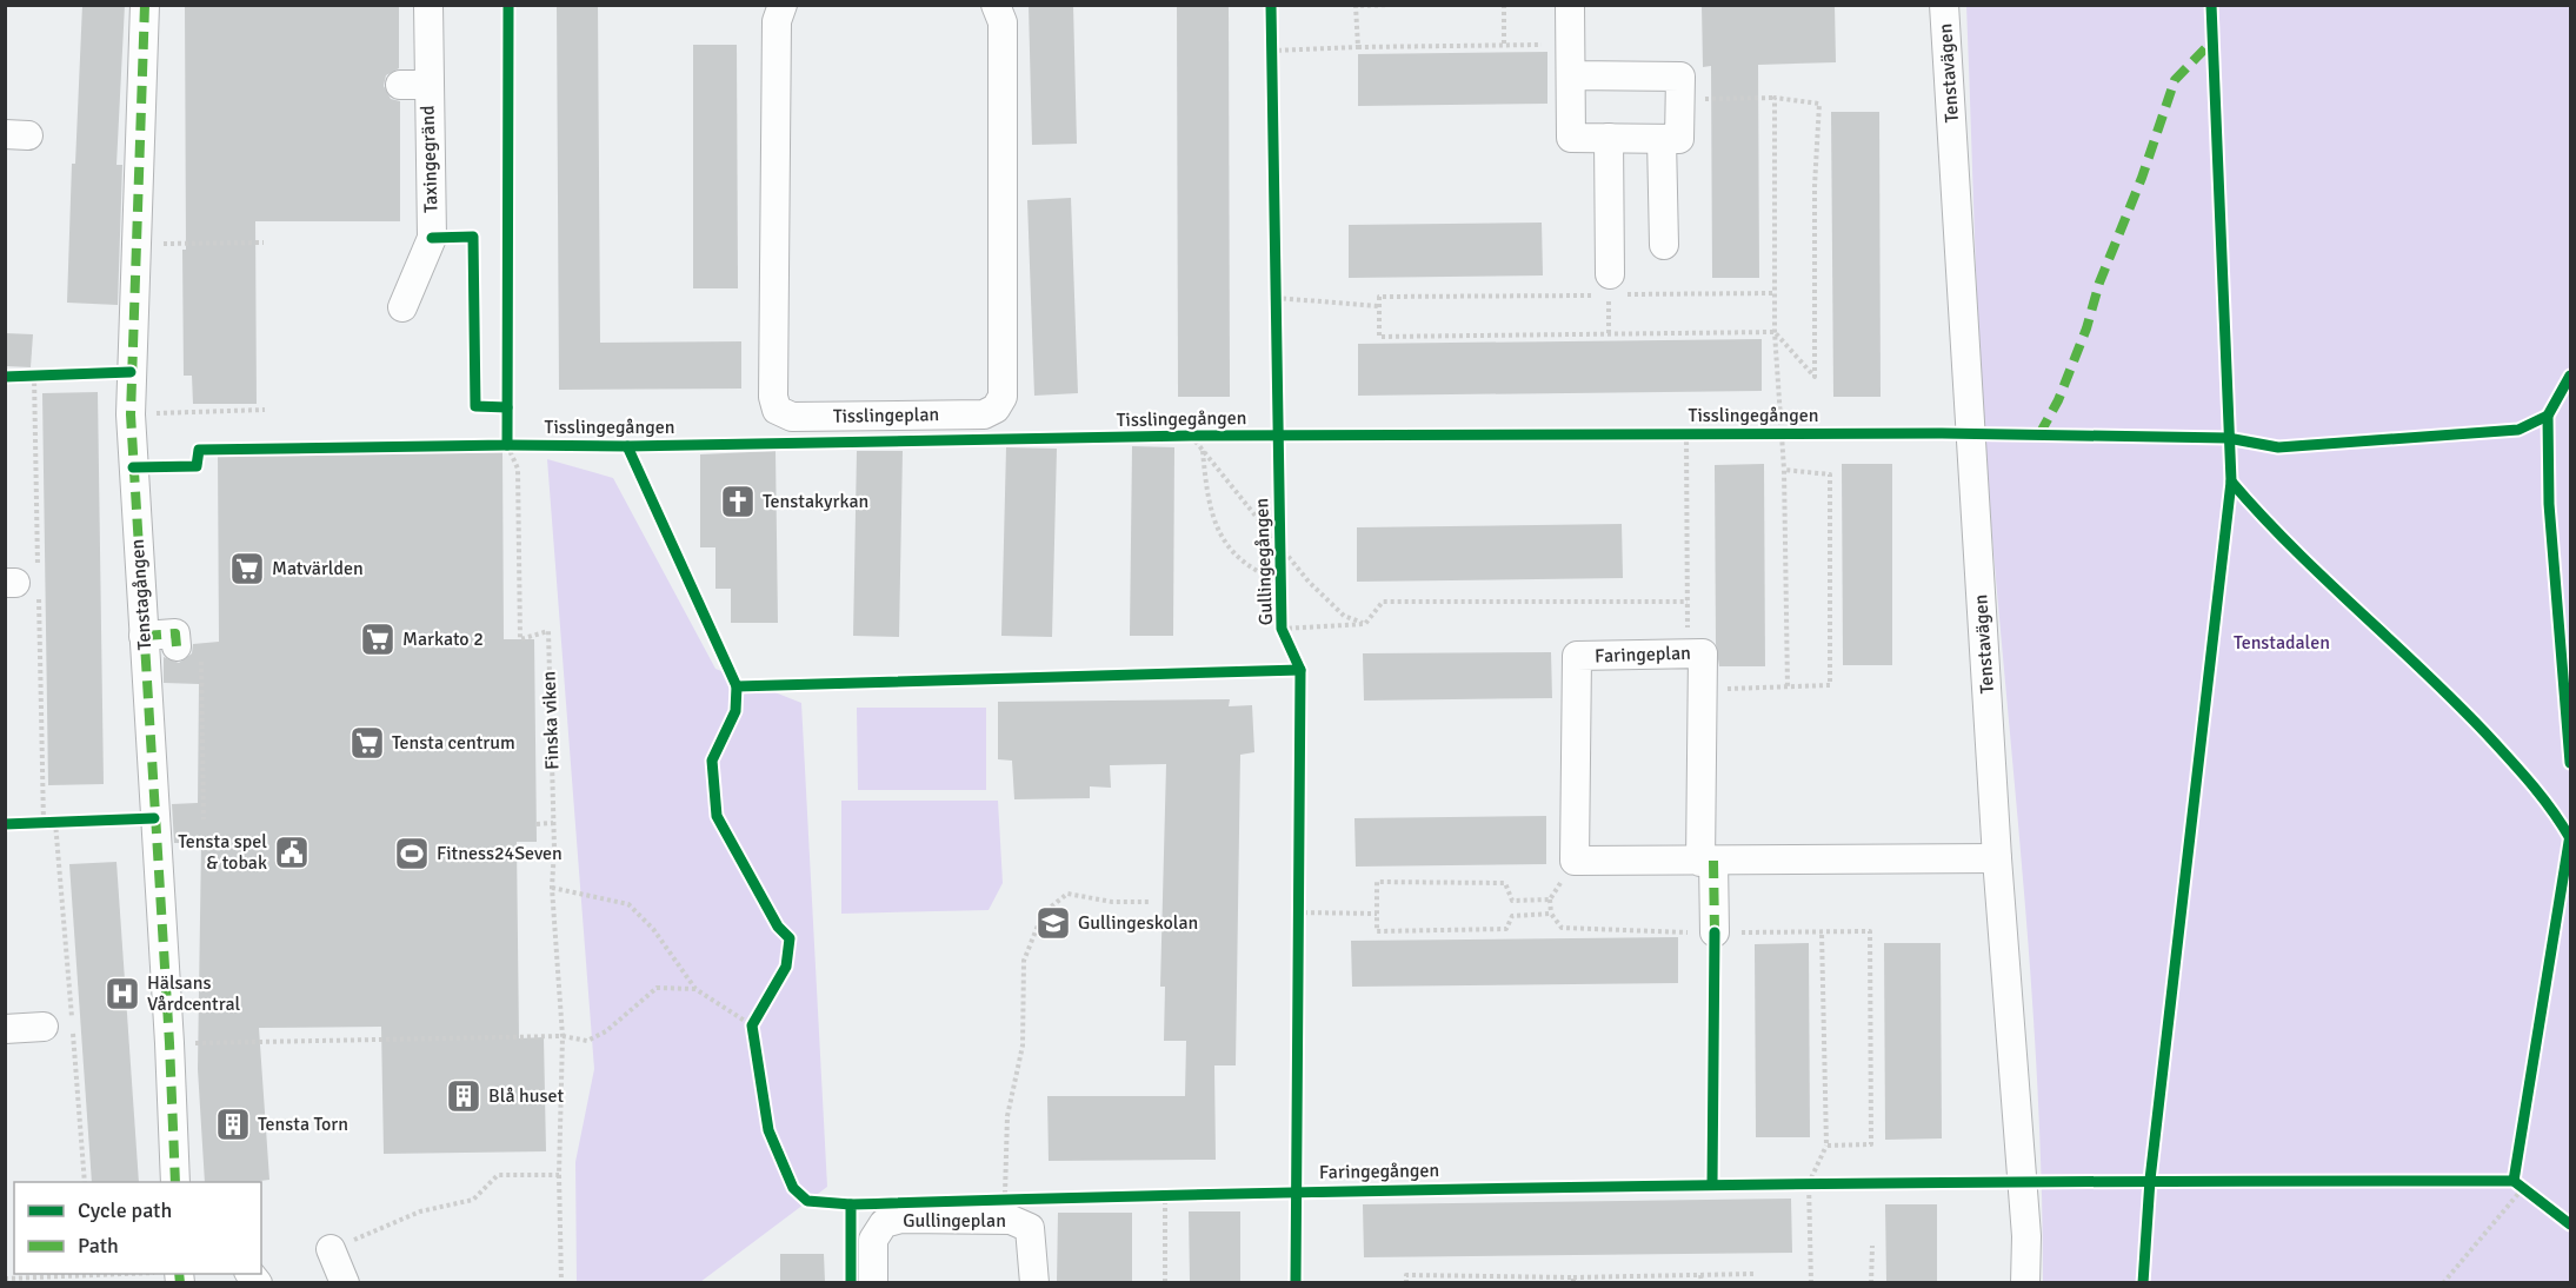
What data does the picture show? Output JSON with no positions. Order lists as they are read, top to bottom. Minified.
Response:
{"streets":{"street":["Tenstavägen","Taxingegränd","Tisslingeplan","Tenstagången","Faringeplan","Gullingeplan"],"path":["Finska viken"],"cycle path":["Tisslingegången","Gullingegången","Faringegången"]},"crossings":[["Tisslingegången","Finska viken"]],"parks":["Tenstadalen"],"places":{"church":["Tenstakyrkan"],"supermarket":["Matvärlden","Markato 2","Tensta centrum"],"public building":["Tensta spel & tobak"],"sports":["Fitness24Seven"],"school or university":["Gullingeskolan"],"hospital":["Hälsans Vårdcentral"],"building":["Blå huset","Tensta Torn"]},"legend":["Cycle path","Path"]}
